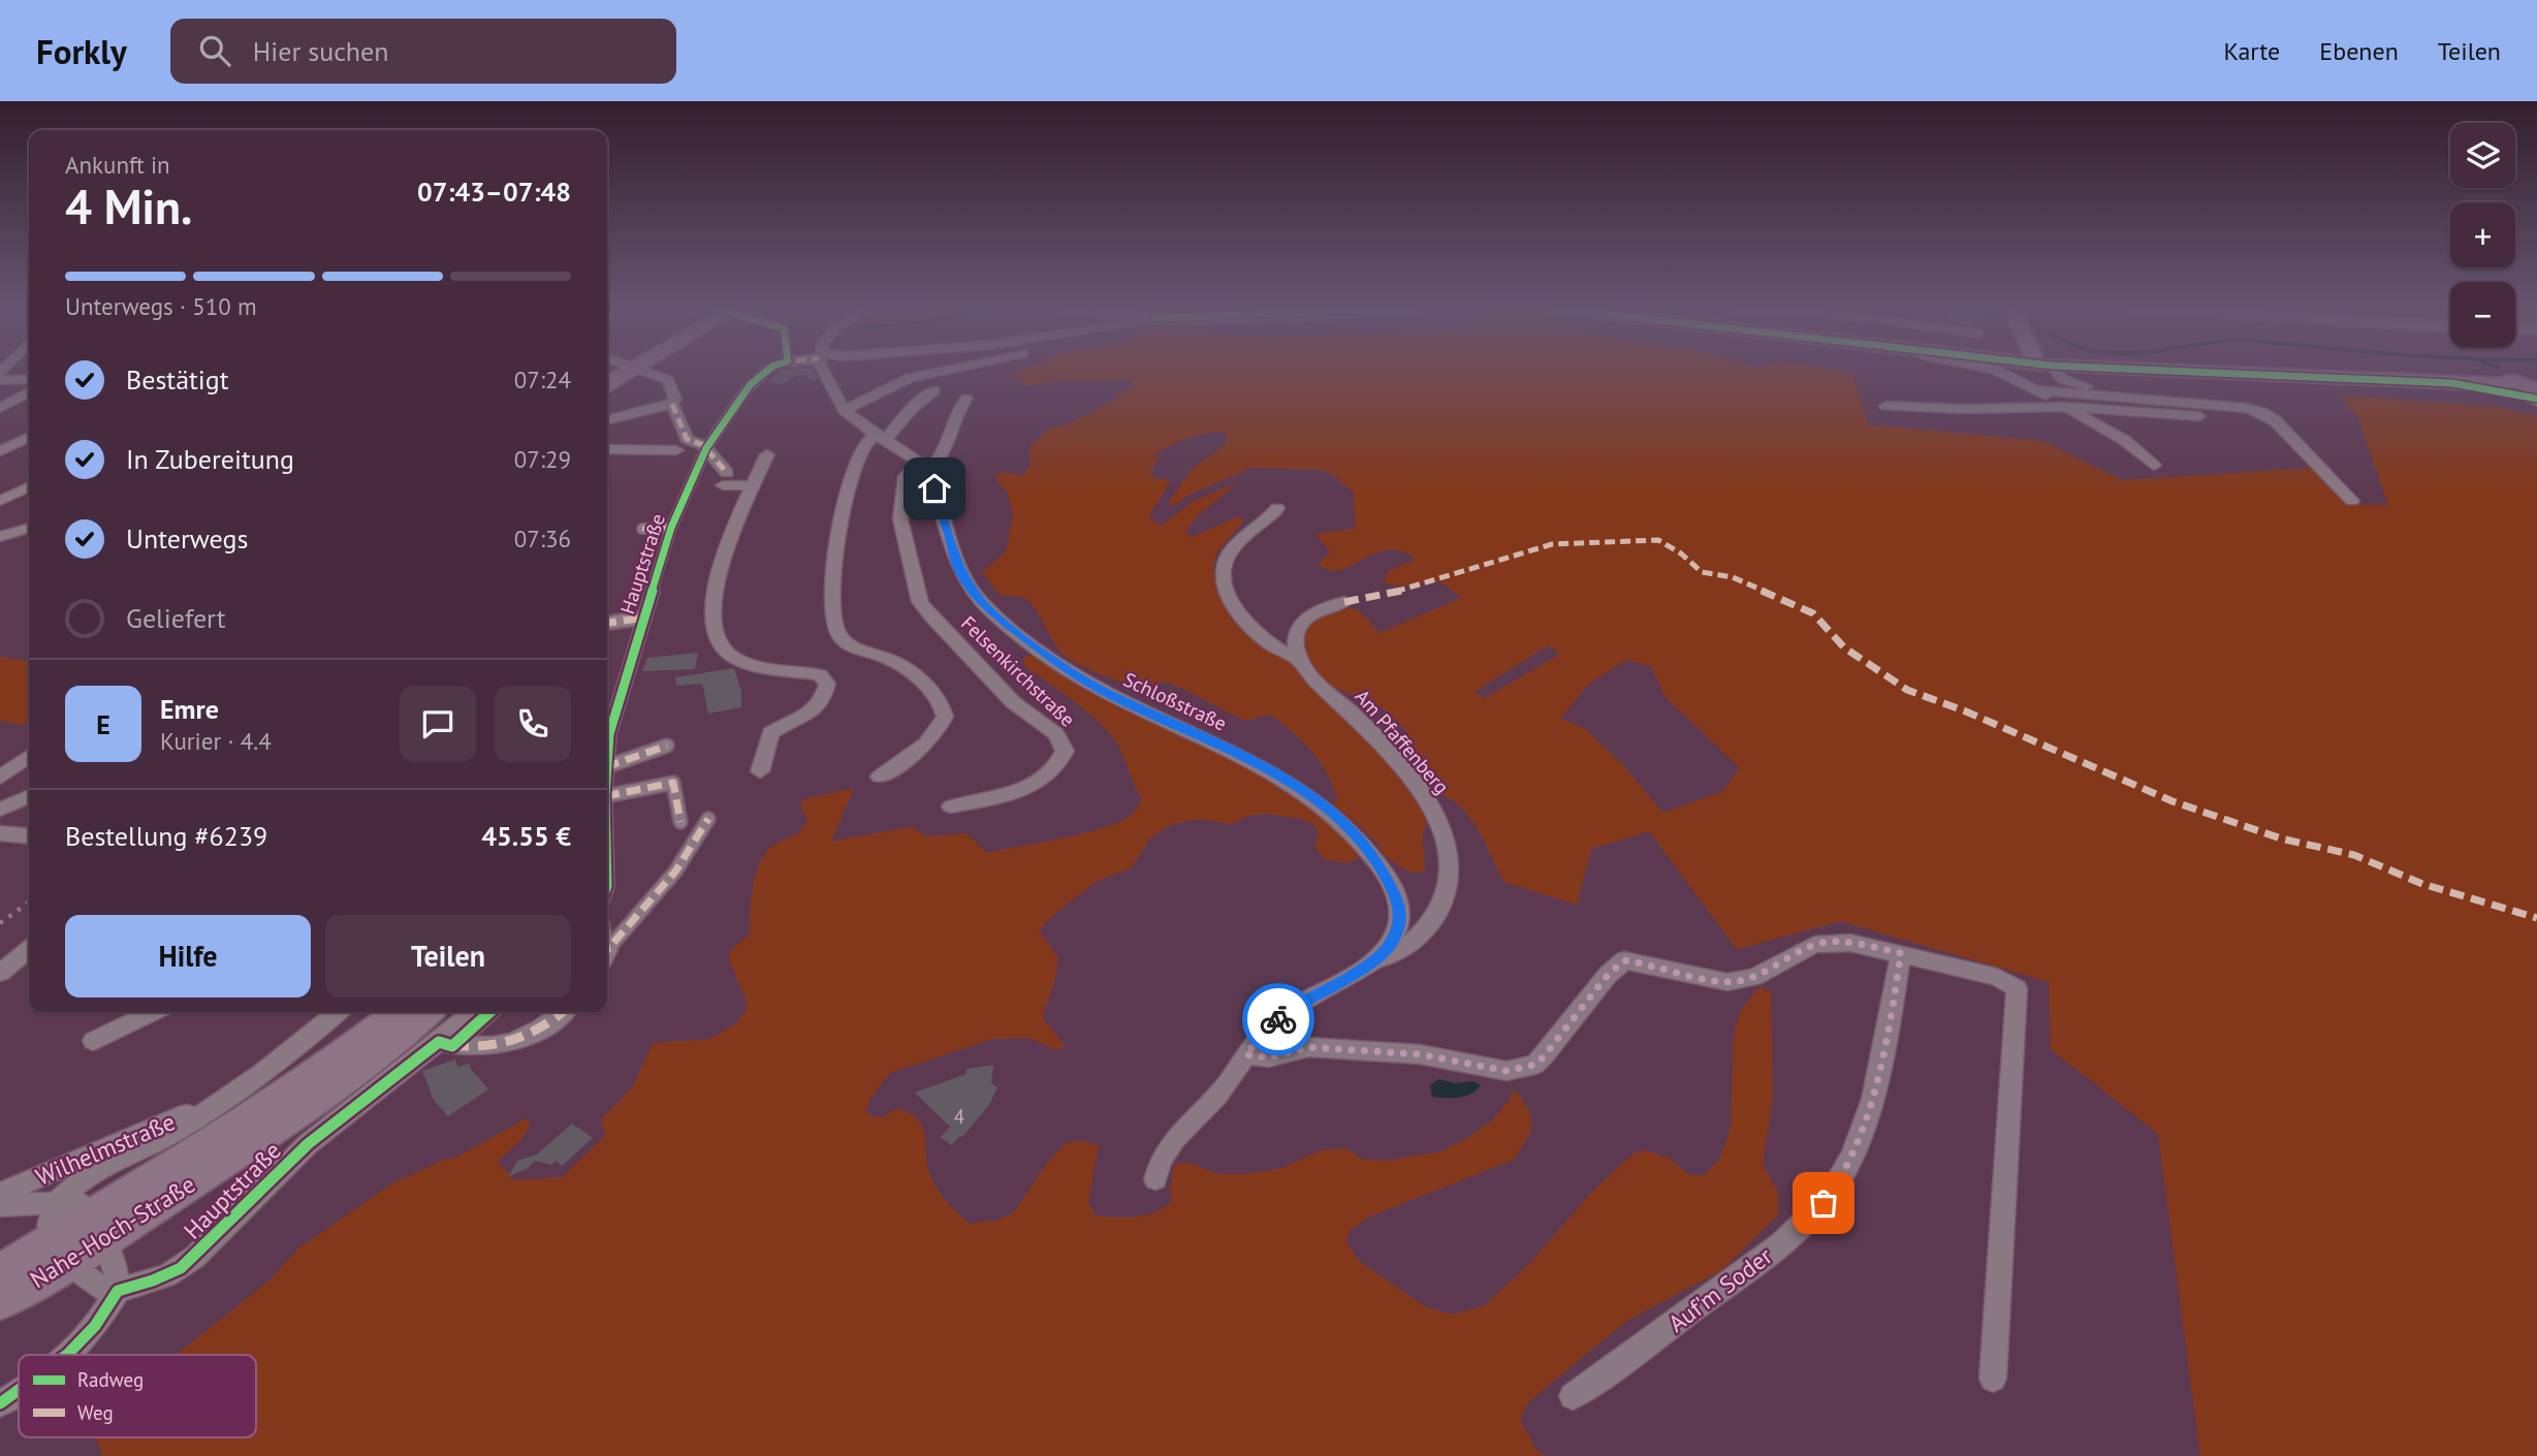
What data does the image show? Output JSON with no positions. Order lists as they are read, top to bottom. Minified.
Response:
{"streets":{"main road":["Nahe-Hoch-Straße"],"street":["Hauptstraße","Felsenkirchstraße","Schloßstraße","Am Pfaffenberg","Wilhelmstraße","Auf'm Soder"]},"crossings":[["Felsenkirchstraße","Schloßstraße"],["Schloßstraße","Am Pfaffenberg"],["Wilhelmstraße","Nahe-Hoch-Straße"]],"house_numbers":["4"],"legend":["Radweg","Weg"],"page":{"header":"Forkly","search":"Hier suchen","nav":["Karte","Ebenen","Teilen"],"map_buttons":["+","−"],"heading":["4 Min.","Ankunft in","07:43–07:48"],"panel":["Emre","Kurier · 4.4","Bestellung #6239","45.55 €"],"bar":"Unterwegs · 510 m","list":[["Bestätigt","07:24"],["In Zubereitung","07:29"],["Unterwegs","07:36"],"Geliefert"],"round":"E","buttons":["Hilfe","Teilen"]}}
